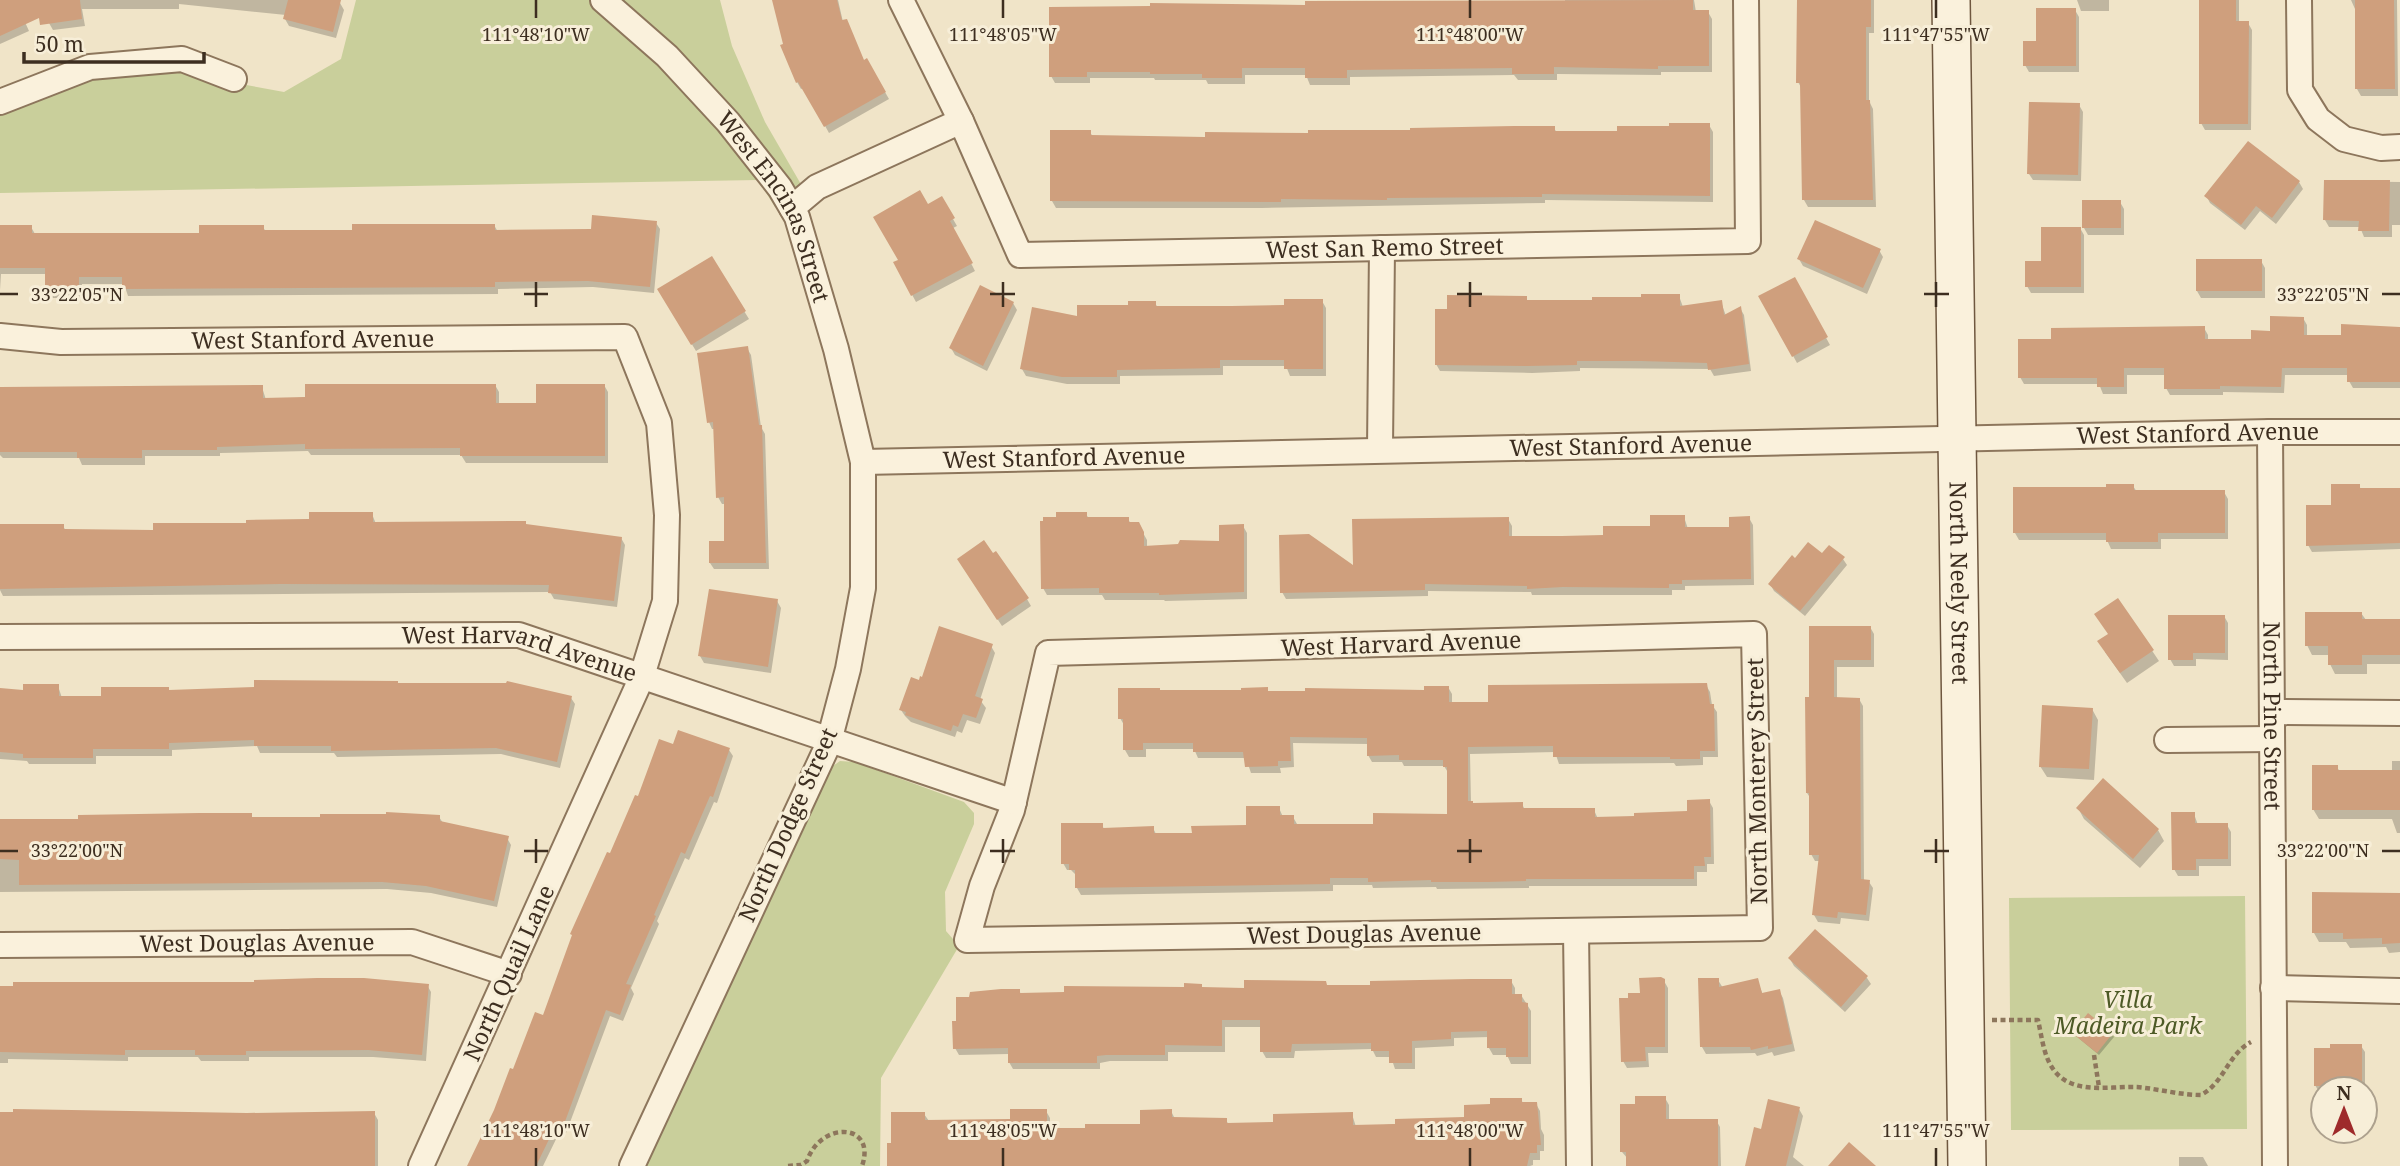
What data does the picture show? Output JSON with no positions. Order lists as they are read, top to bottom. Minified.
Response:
{"streets":{"street":["West Encinas Street","West San Remo Street","West Stanford Avenue","North Neely Street","West Harvard Avenue","North Pine Street","North Monterey Street","North Dodge Street","West Douglas Avenue","North Quail Lane"]},"crossings":[["West Encinas Street","West Stanford Avenue"],["West Encinas Street","North Dodge Street"],["West Stanford Avenue","North Neely Street"],["West Stanford Avenue","North Pine Street"],["West Stanford Avenue","North Dodge Street"],["West Stanford Avenue","North Quail Lane"],["West Harvard Avenue","North Monterey Street"],["West Harvard Avenue","North Dodge Street"],["West Harvard Avenue","West Douglas Avenue"],["West Harvard Avenue","North Quail Lane"],["North Monterey Street","West Douglas Avenue"],["West Douglas Avenue","North Quail Lane"]],"parks":["Villa Madeira Park"],"scale_bar":"50 m","north":"top","coordinates":["111°48'10\"W","111°48'05\"W","111°48'00\"W","111°47'55\"W","33°22'05\"N","33°22'00\"N"]}
